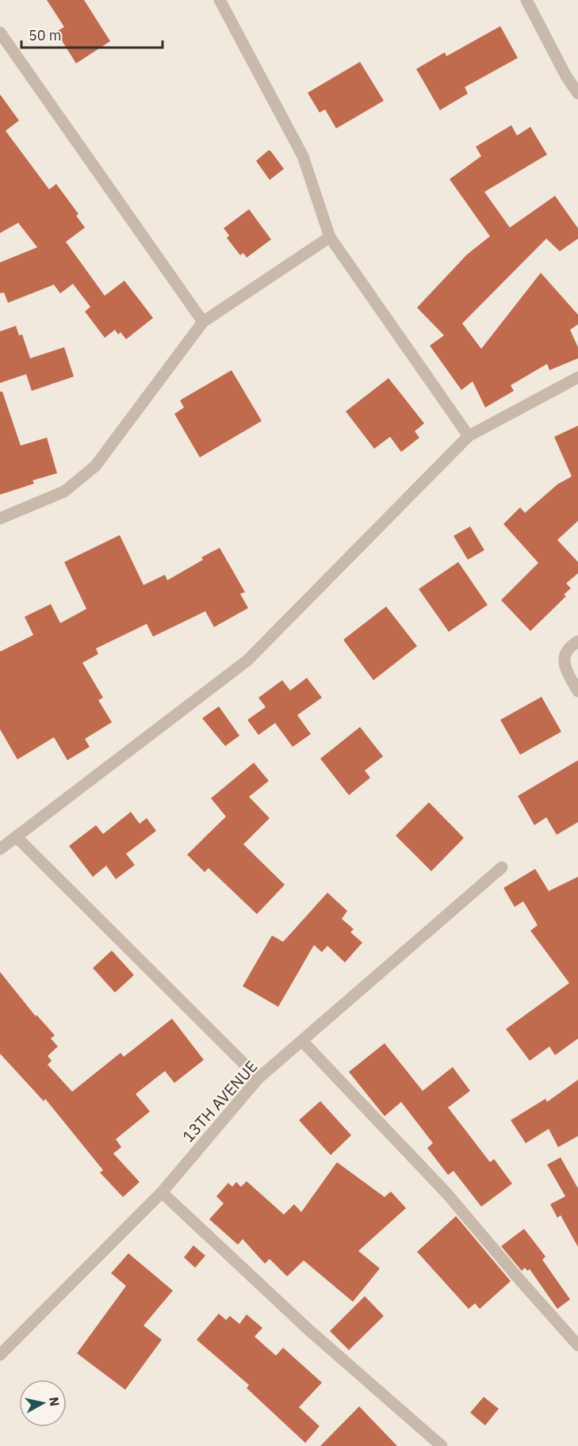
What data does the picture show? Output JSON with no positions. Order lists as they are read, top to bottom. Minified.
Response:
{"streets":{"street":["13TH AVENUE"]},"scale_bar":"50 m","north":"right"}
